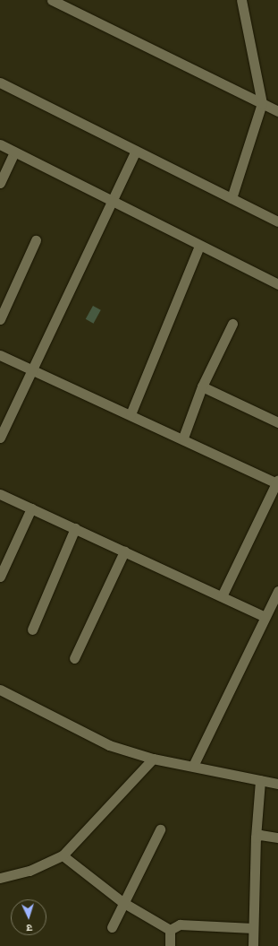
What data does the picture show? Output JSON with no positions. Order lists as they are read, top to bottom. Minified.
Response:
{"north":"bottom"}
